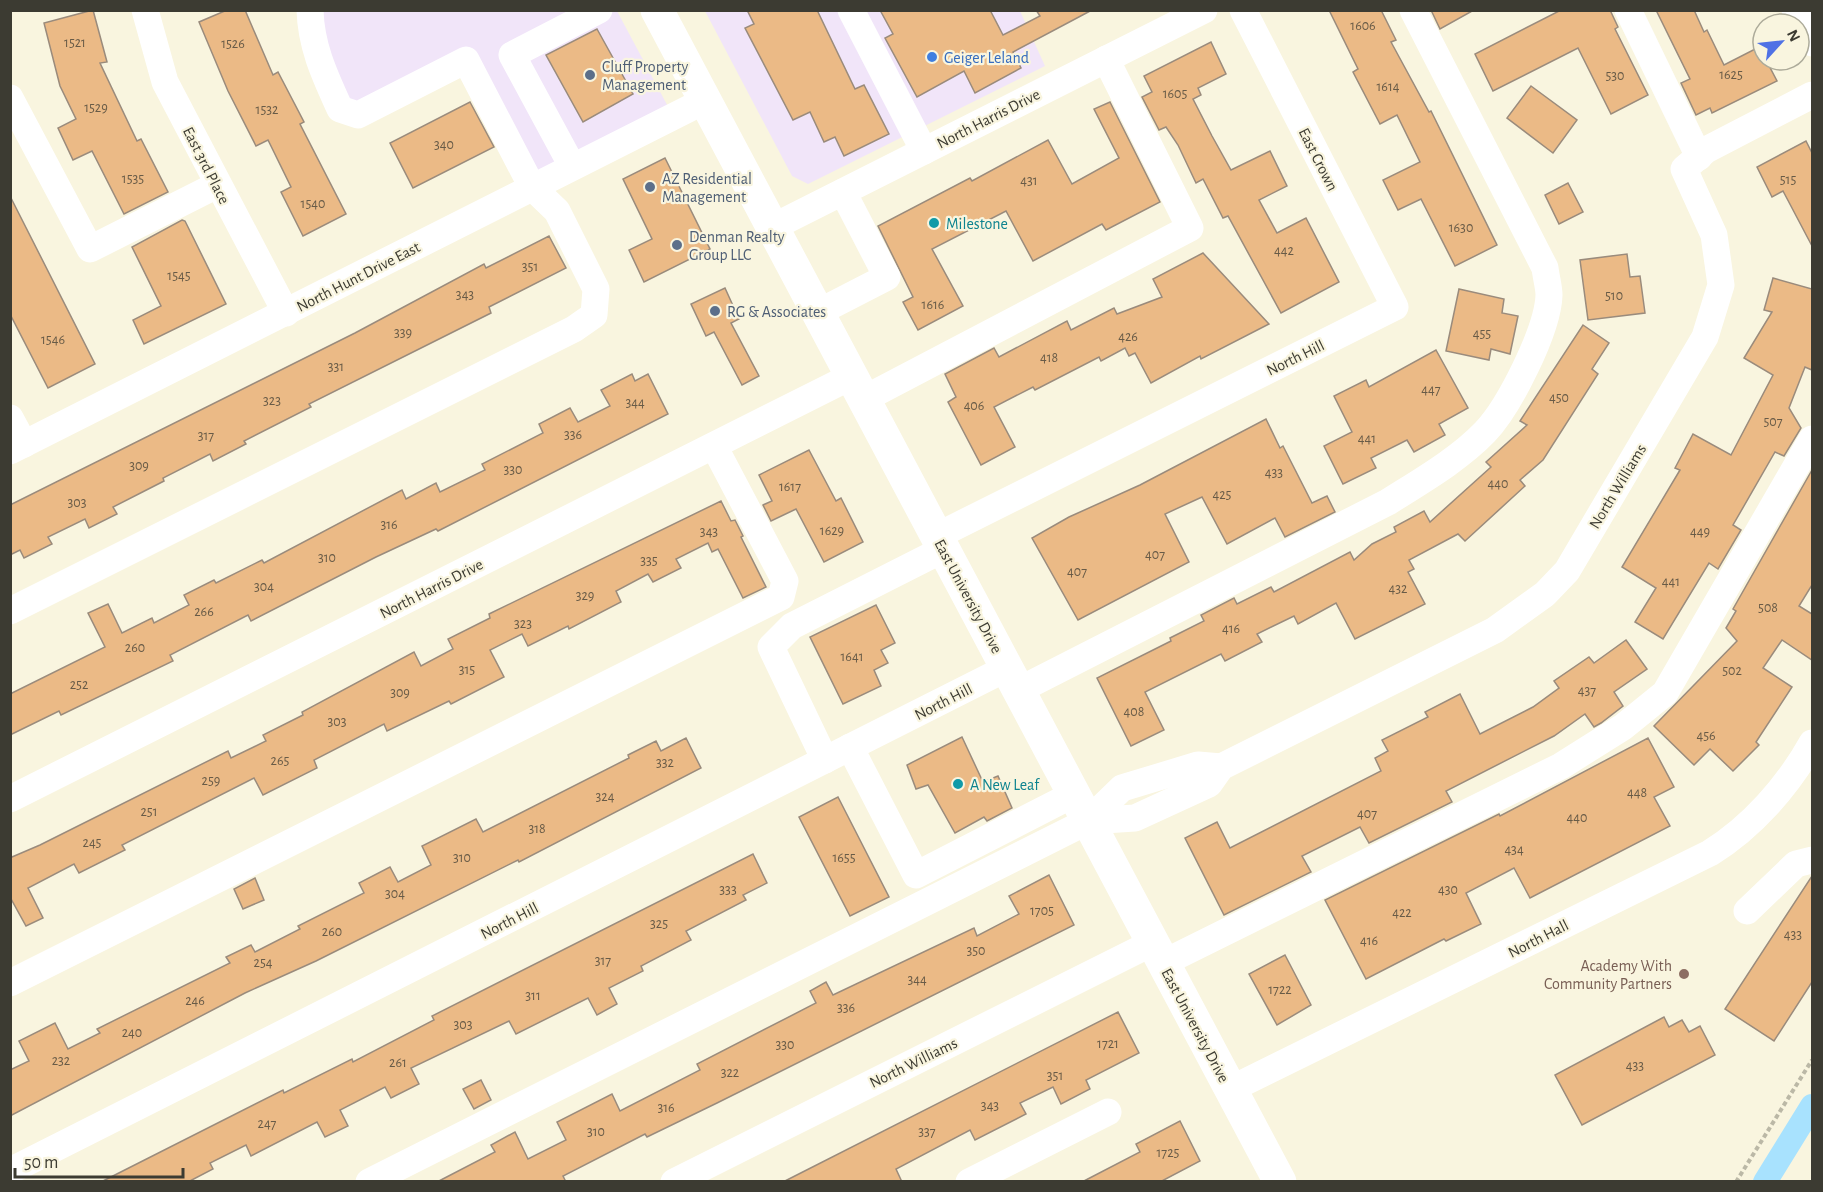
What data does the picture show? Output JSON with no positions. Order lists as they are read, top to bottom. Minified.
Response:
{"streets":{"main road":["East University Drive"],"street":["North Harris Drive","East Crown","East 3rd Place","North Hunt Drive East","North Hill","North Williams","North Hall"]},"crossings":[["North Harris Drive","East University Drive"],["East Crown","North Hill"],["East 3rd Place","North Hunt Drive East"],["North Hunt Drive East","East University Drive"],["North Hill","East University Drive"],["North Williams","East University Drive"],["East University Drive","North Hall"]],"places":["Geiger Leland","Cluff Property Management","AZ Residential Management","Milestone","Denman Realty Group LLC","RG & Associates","A New Leaf","Academy With Community Partners"],"house_numbers":["1606","1521","1526","1625","530","1614","1605","1529","1532","340","1535","515","431","1540","1630","442","351","1545","343","510","1616","339","455","426","1546","418","331","447","450","323","344","406","507","336","317","441","309","330","433","440","1617","425","303","316","1629","343","449","407","310","335","407","441","304","432","329","508","266","323","416","260","1641","315","502","252","437","309","408","303","456","265","332","259","448","324","251","407","440","318","245","434","310","1655","333","430","304","1705","422","325","260","433","416","350","317","254","344","1722","311","246","336","303","240","1721","330","232","261","433","322","351","343","316","247","310","337","1725"],"scale_bar":"50 m","north":"top right"}
